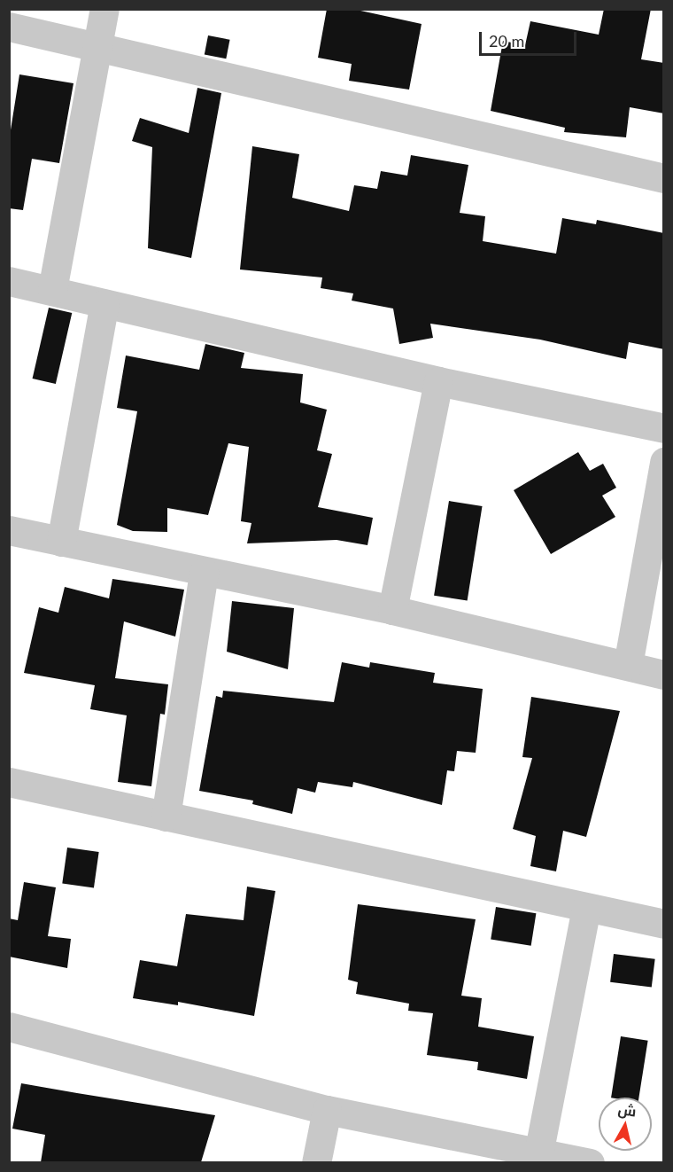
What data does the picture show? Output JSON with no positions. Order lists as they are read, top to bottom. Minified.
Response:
{"scale_bar":"20 m","north":"top"}
